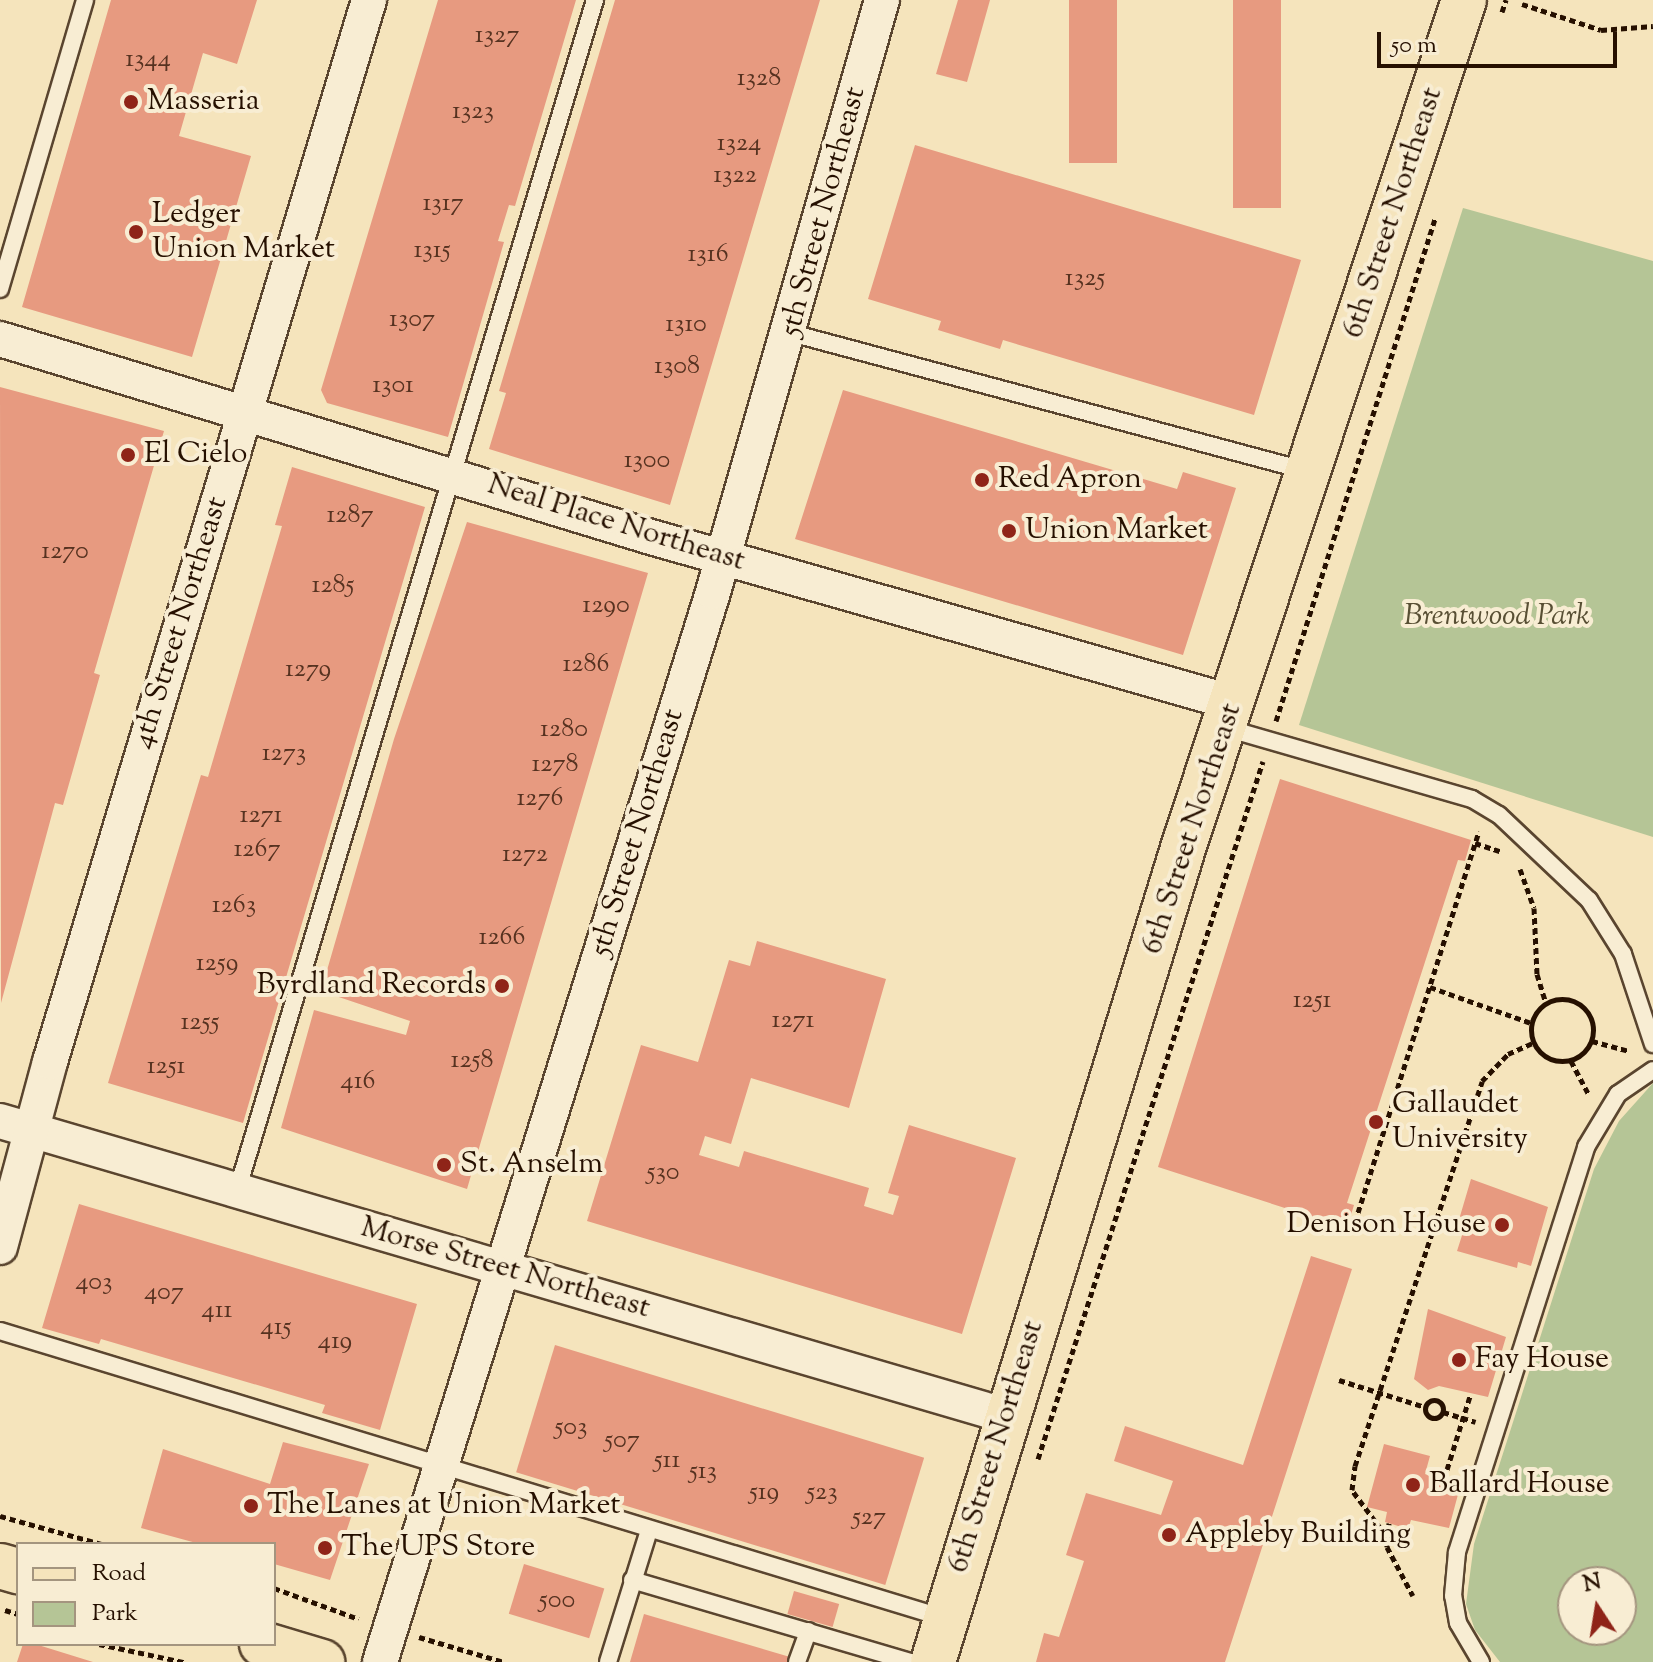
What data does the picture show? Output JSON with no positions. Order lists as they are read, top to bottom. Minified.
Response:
{"streets":{"main road":["6th Street Northeast"],"street":["5th Street Northeast","Neal Place Northeast","4th Street Northeast","Morse Street Northeast"]},"crossings":[["5th Street Northeast","Neal Place Northeast"],["5th Street Northeast","Morse Street Northeast"],["6th Street Northeast","Neal Place Northeast"],["6th Street Northeast","Morse Street Northeast"],["Neal Place Northeast","4th Street Northeast"],["4th Street Northeast","Morse Street Northeast"]],"parks":["Brentwood Park"],"places":["Masseria","Ledger Union Market","El Cielo","Red Apron","Union Market","Byrdland Records","Gallaudet University","St. Anselm","Denison House","Fay House","Ballard House","The Lanes at Union Market","Appleby Building","The UPS Store"],"house_numbers":["1327","1344","1328","1323","1324","1322","1317","1315","1316","1325","1307","1310","1308","1301","1300","1287","1270","1285","1290","1286","1279","1280","1273","1278","1276","1271","1267","1272","1263","1266","1259","1251","1271","1255","1258","1251","416","530","403","407","411","415","419","503","507","511","513","519","523","527","500"],"legend":["Road","Park"],"scale_bar":"50 m","north":"top"}
